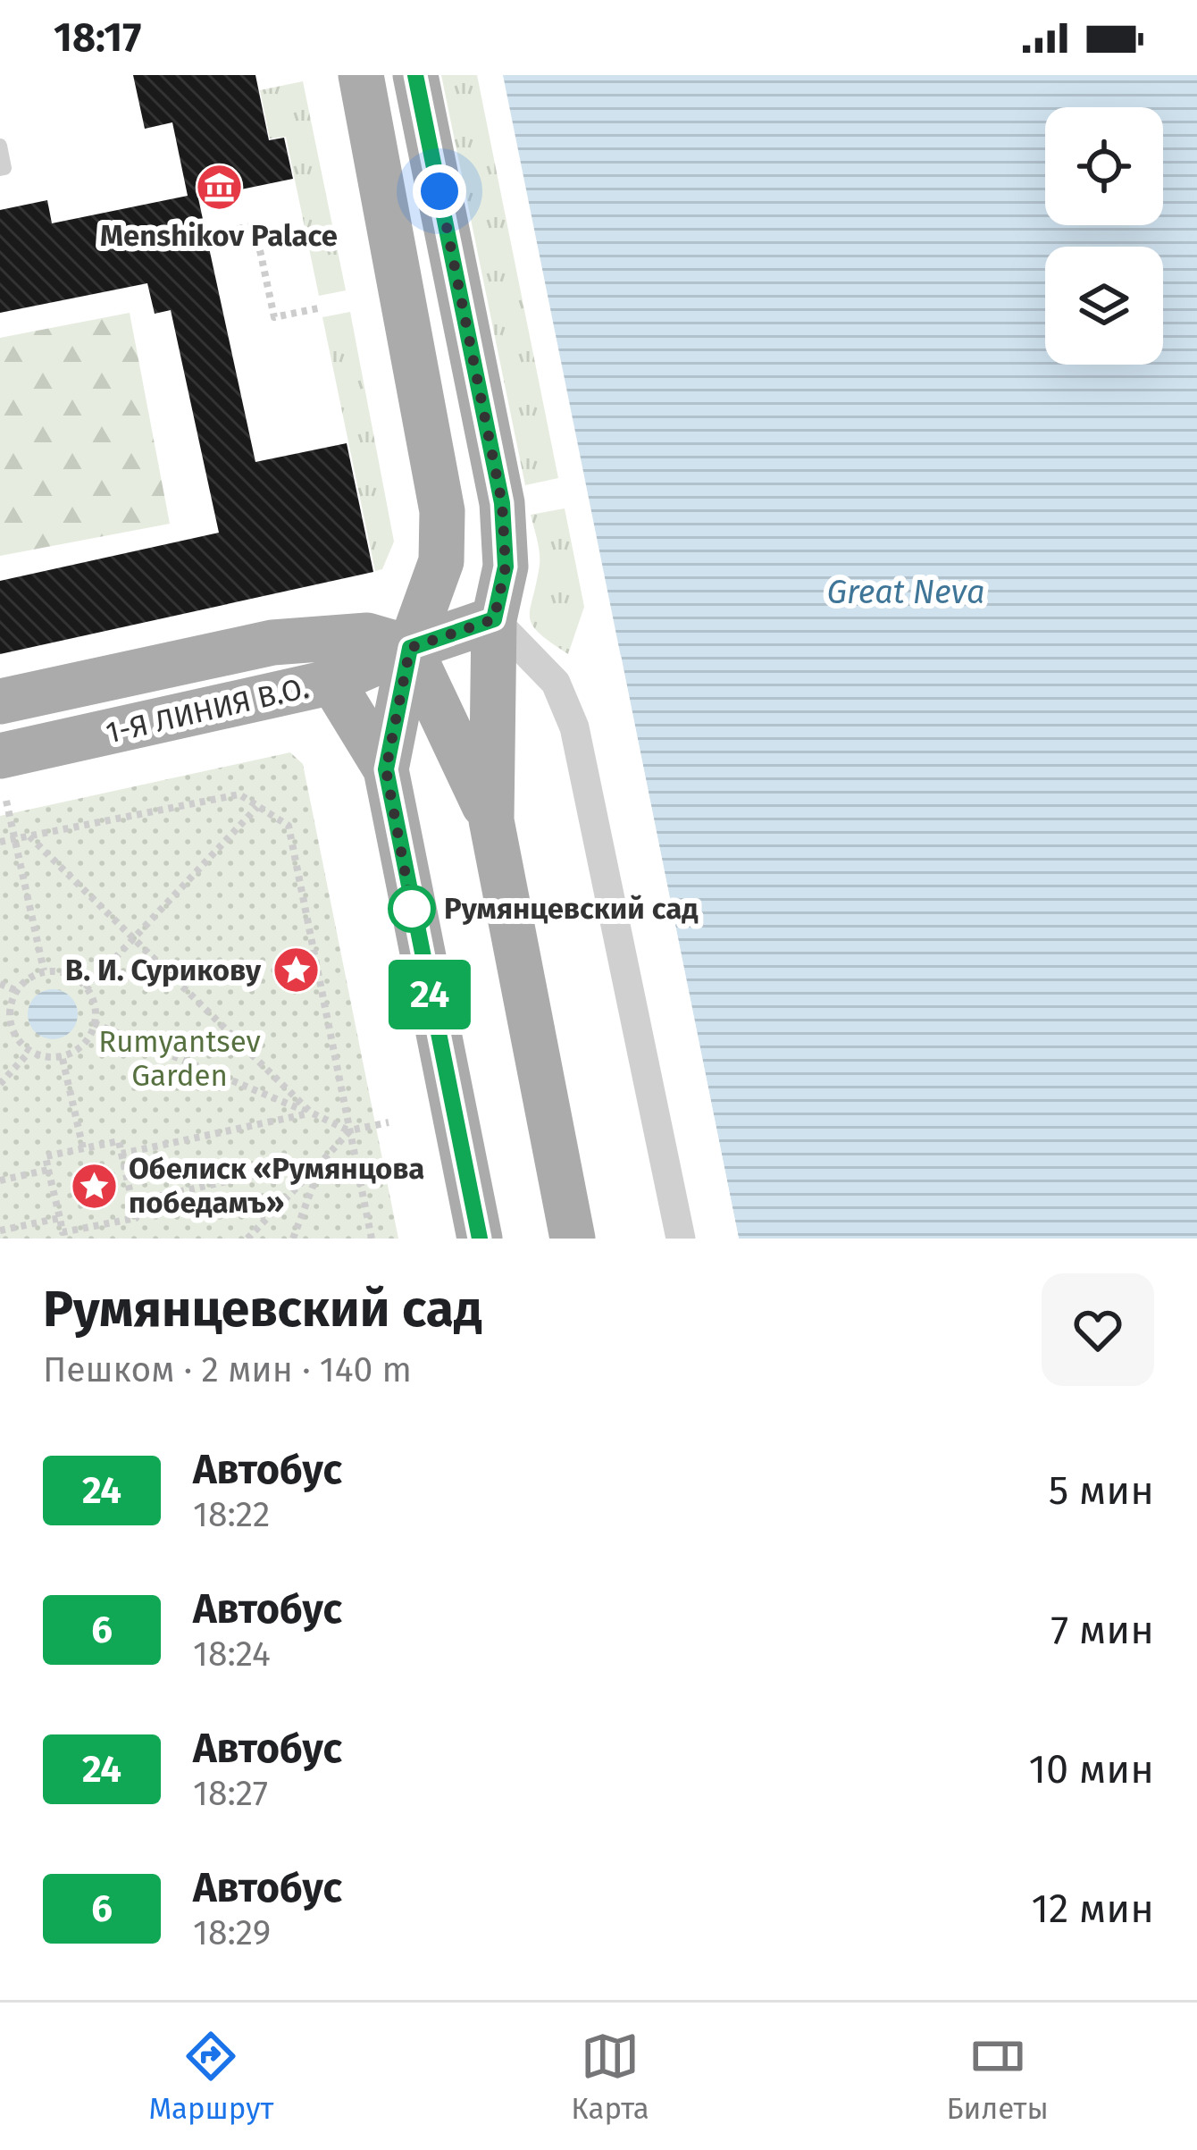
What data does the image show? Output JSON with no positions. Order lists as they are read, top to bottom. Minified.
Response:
{"streets":{"main road":["1-Я ЛИНИЯ В.О."]},"water":["Great Neva"],"parks":["Rumyantsev Garden"],"places":{"museum":["Menshikov Palace"],"other":["Румянцевский сад"],"place":["В. И. Сурикову","Обелиск «Румянцова победамъ»"]},"lines":["bus line 24"],"page":{"status":"18:17","on_map":"24","heading":["Румянцевский сад","Пешком · 2 мин · 140 m"],"list":[{"mark":"24","name":"Автобус","note":"18:22","value":"5 мин"},{"mark":"6","name":"Автобус","note":"18:24","value":"7 мин"},{"mark":"24","name":"Автобус","note":"18:27","value":"10 мин"},{"mark":"6","name":"Автобус","note":"18:29","value":"12 мин"}],"tabs":["Маршрут","Карта","Билеты"]}}
